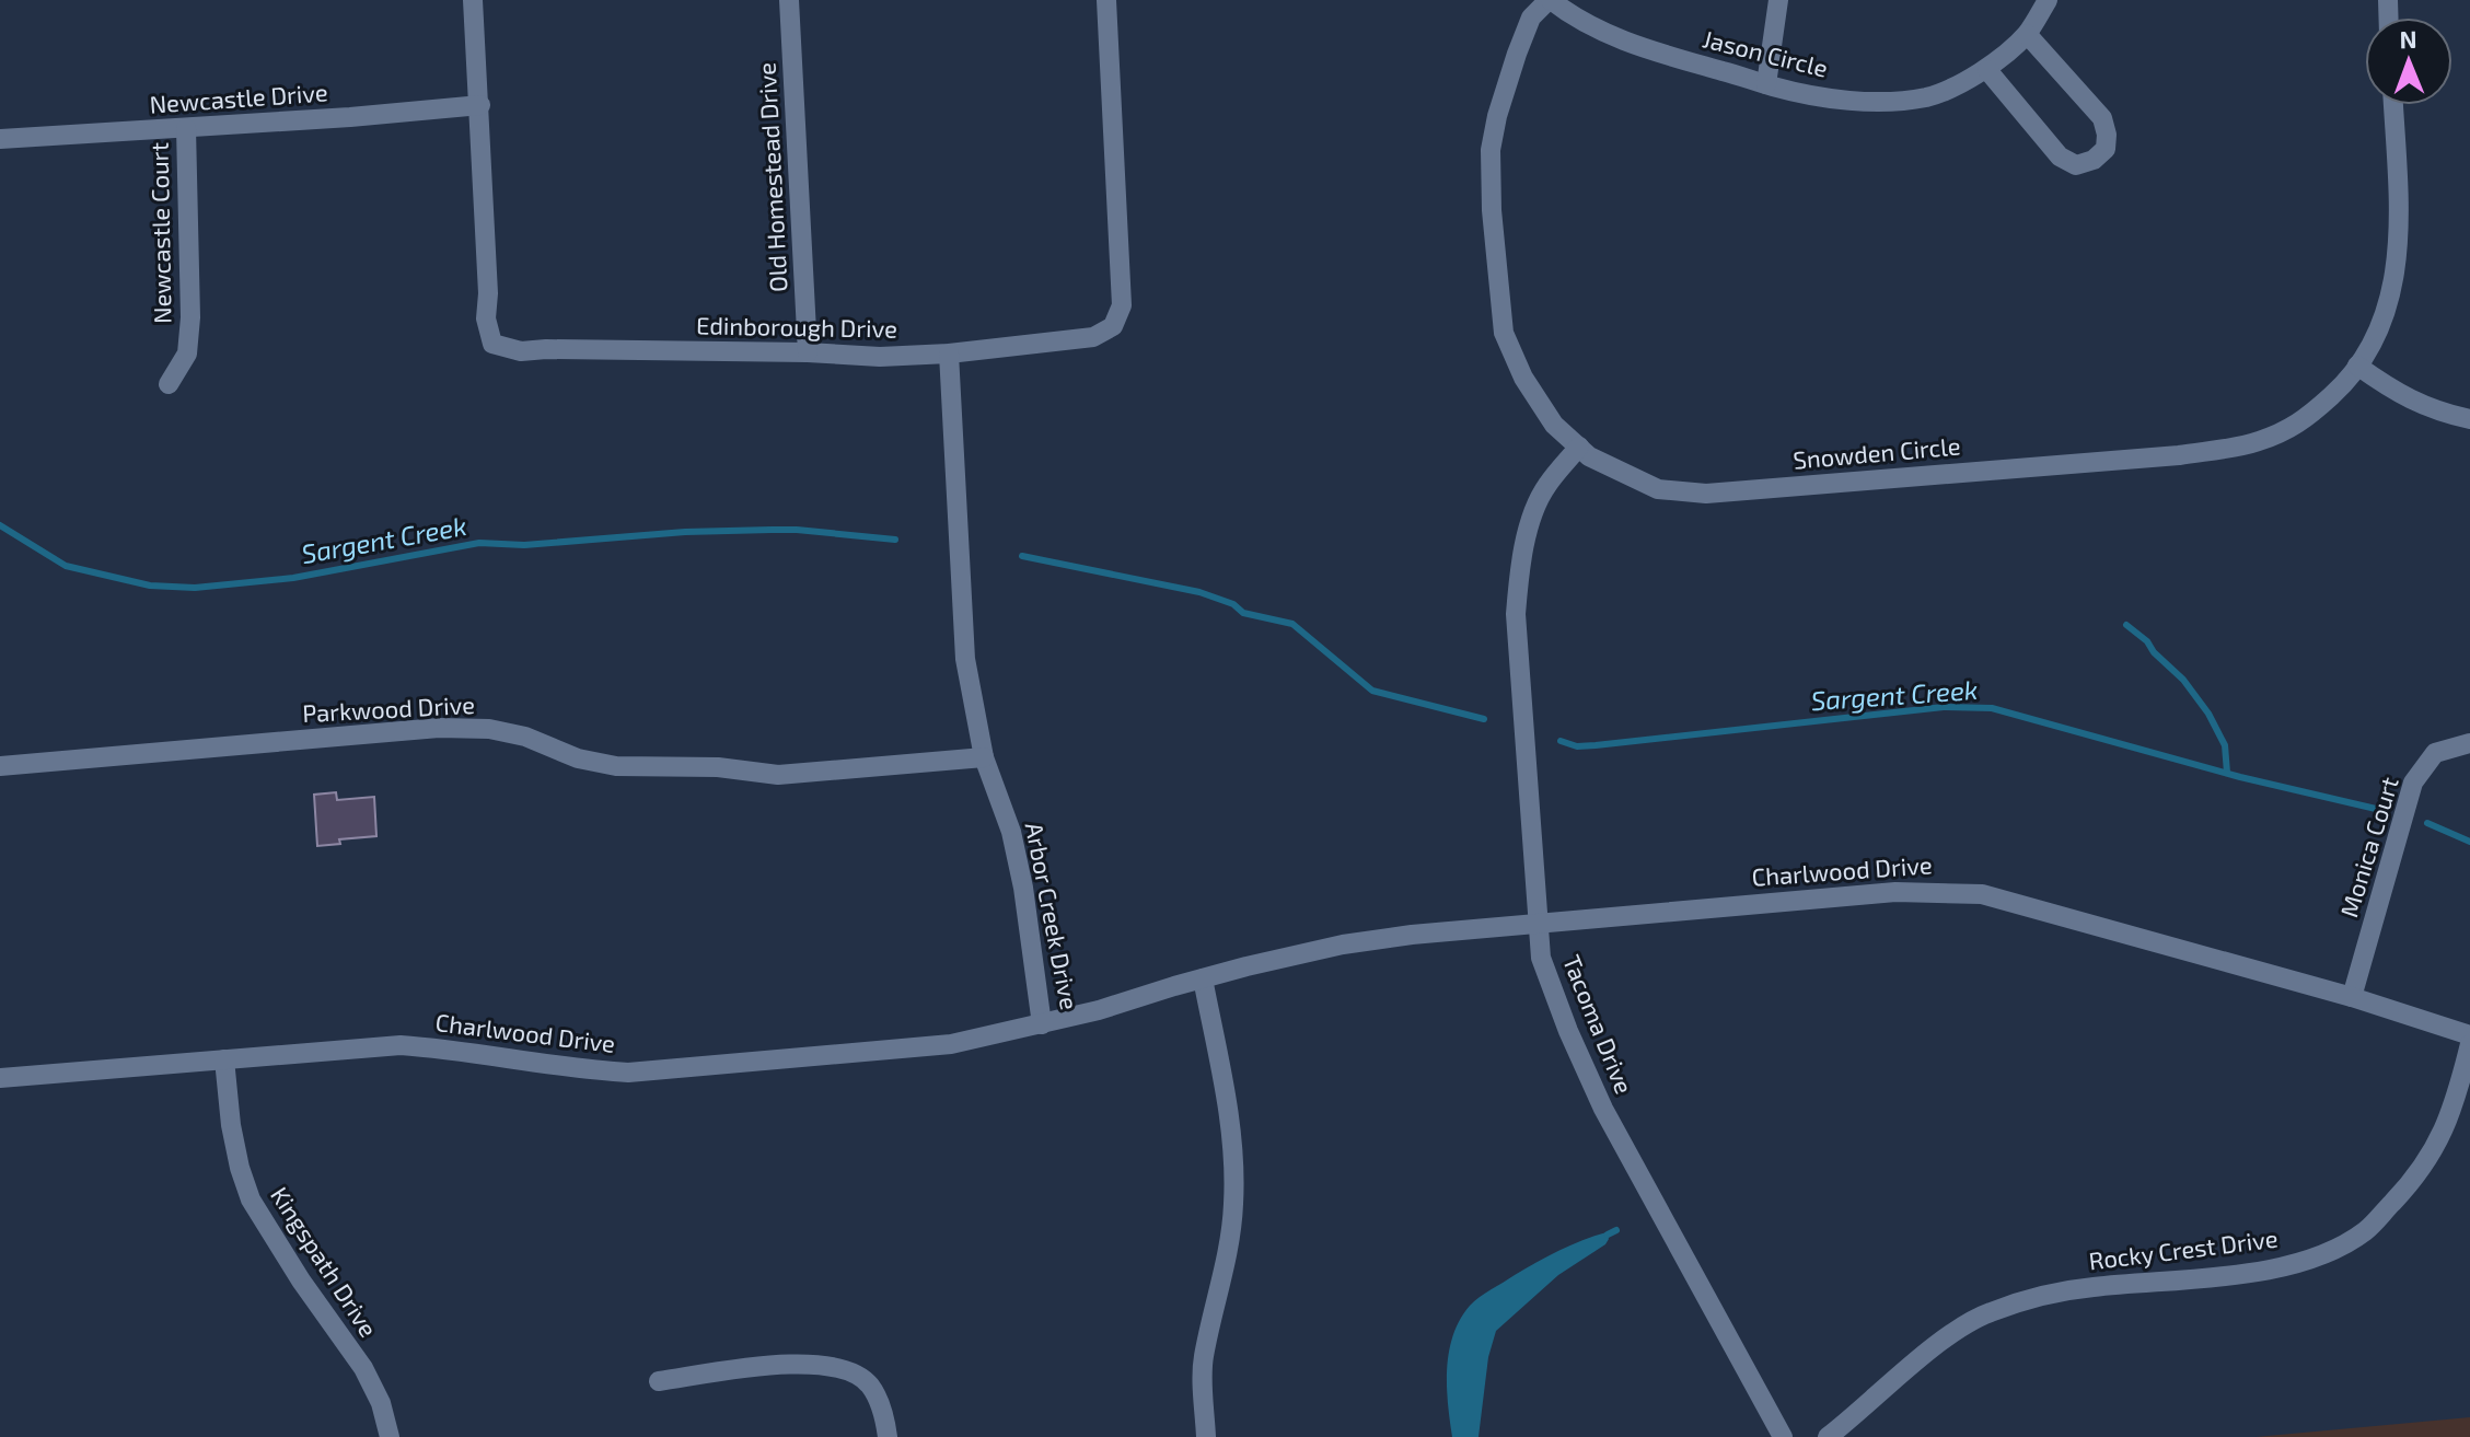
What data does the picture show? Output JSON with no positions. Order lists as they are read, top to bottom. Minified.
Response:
{"streets":{"street":["Jason Circle","Newcastle Drive","Old Homestead Drive","Newcastle Court","Edinborough Drive","Snowden Circle","Parkwood Drive","Monica Court","Charlwood Drive","Arbor Creek Drive","Tacoma Drive","Rocky Crest Drive","Kingspath Drive"]},"crossings":[["Jason Circle","Snowden Circle"],["Newcastle Drive","Newcastle Court"],["Newcastle Drive","Edinborough Drive"],["Old Homestead Drive","Edinborough Drive"],["Edinborough Drive","Arbor Creek Drive"],["Snowden Circle","Tacoma Drive"],["Parkwood Drive","Arbor Creek Drive"],["Monica Court","Charlwood Drive"],["Charlwood Drive","Arbor Creek Drive"],["Charlwood Drive","Tacoma Drive"],["Charlwood Drive","Kingspath Drive"]],"water":["Sargent Creek"],"north":"top"}
